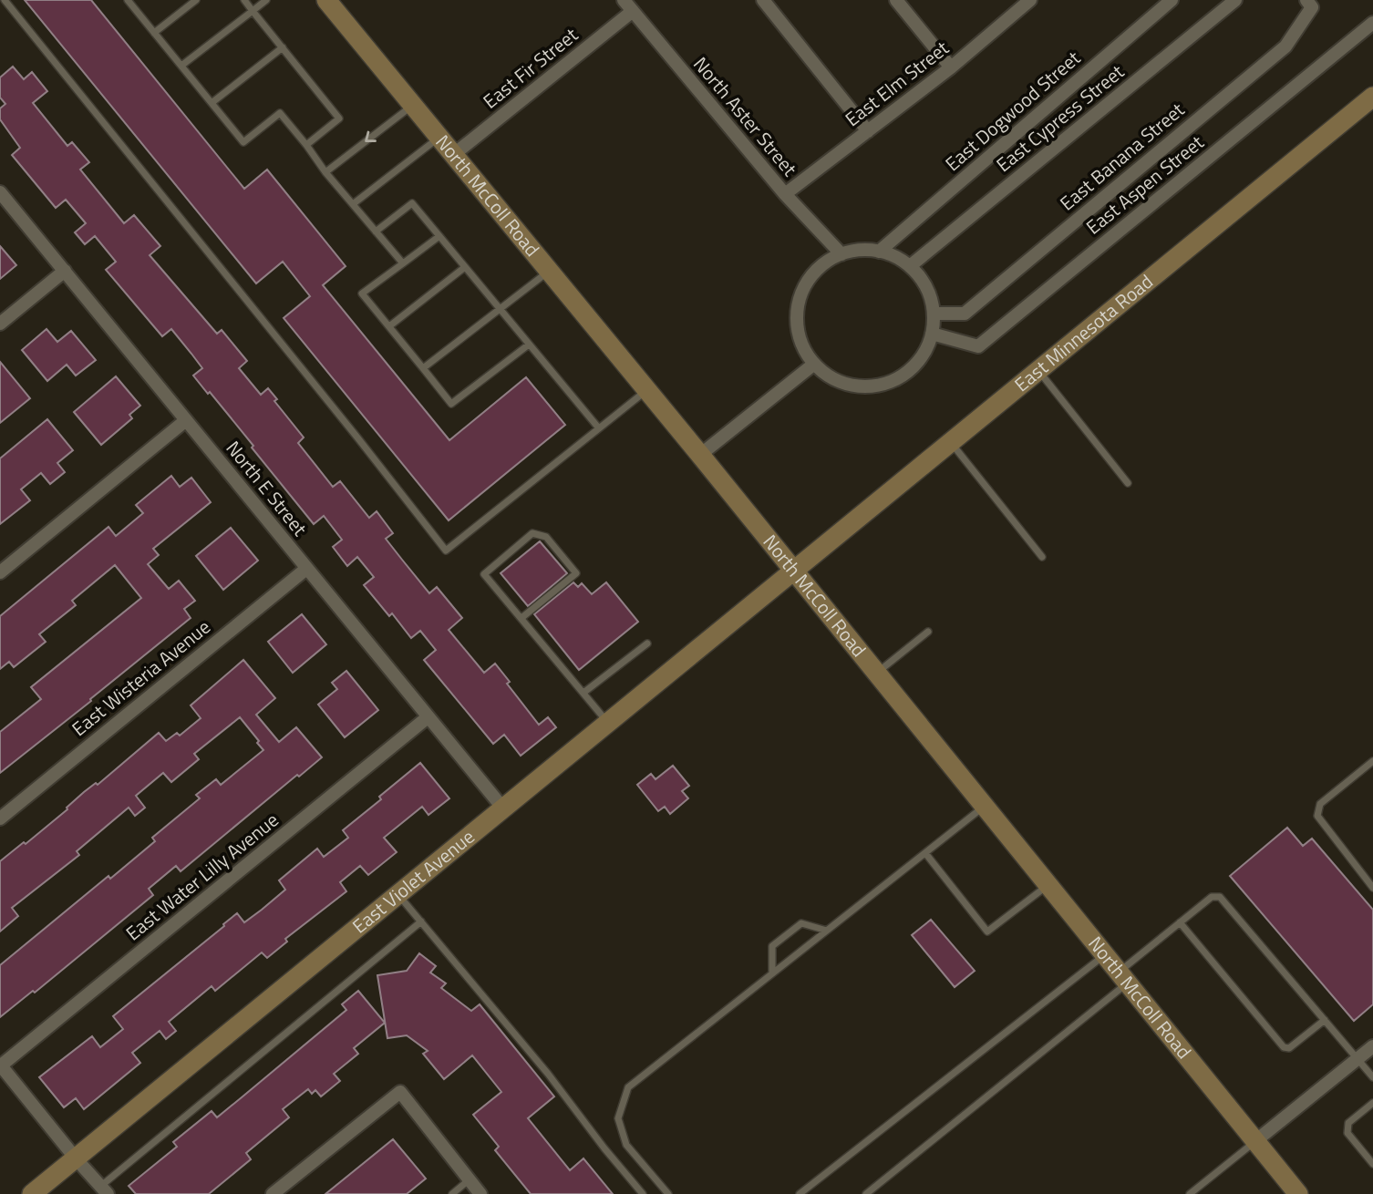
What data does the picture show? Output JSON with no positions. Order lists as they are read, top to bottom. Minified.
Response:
{"streets":{"street":["East Fir Street","East Elm Street","East Dogwood Street","North Aster Street","East Cypress Street","East Banana Street","East Aspen Street","North McColl Road","East Minnesota Road","North E Street","East Wisteria Avenue","East Water Lilly Avenue","East Violet Avenue"]},"crossings":[["East Fir Street","North Aster Street"],["East Fir Street","North McColl Road"],["East Elm Street","North Aster Street"],["East Dogwood Street","North Aster Street"],["East Dogwood Street","East Cypress Street"],["East Dogwood Street","East Banana Street"],["East Dogwood Street","East Aspen Street"],["North Aster Street","East Cypress Street"],["North Aster Street","East Banana Street"],["North Aster Street","East Aspen Street"],["East Cypress Street","East Banana Street"],["East Cypress Street","East Aspen Street"],["East Banana Street","East Aspen Street"],["North McColl Road","East Minnesota Road"],["North McColl Road","East Violet Avenue"],["East Minnesota Road","East Violet Avenue"],["North E Street","East Wisteria Avenue"],["North E Street","East Water Lilly Avenue"],["North E Street","East Violet Avenue"]]}
